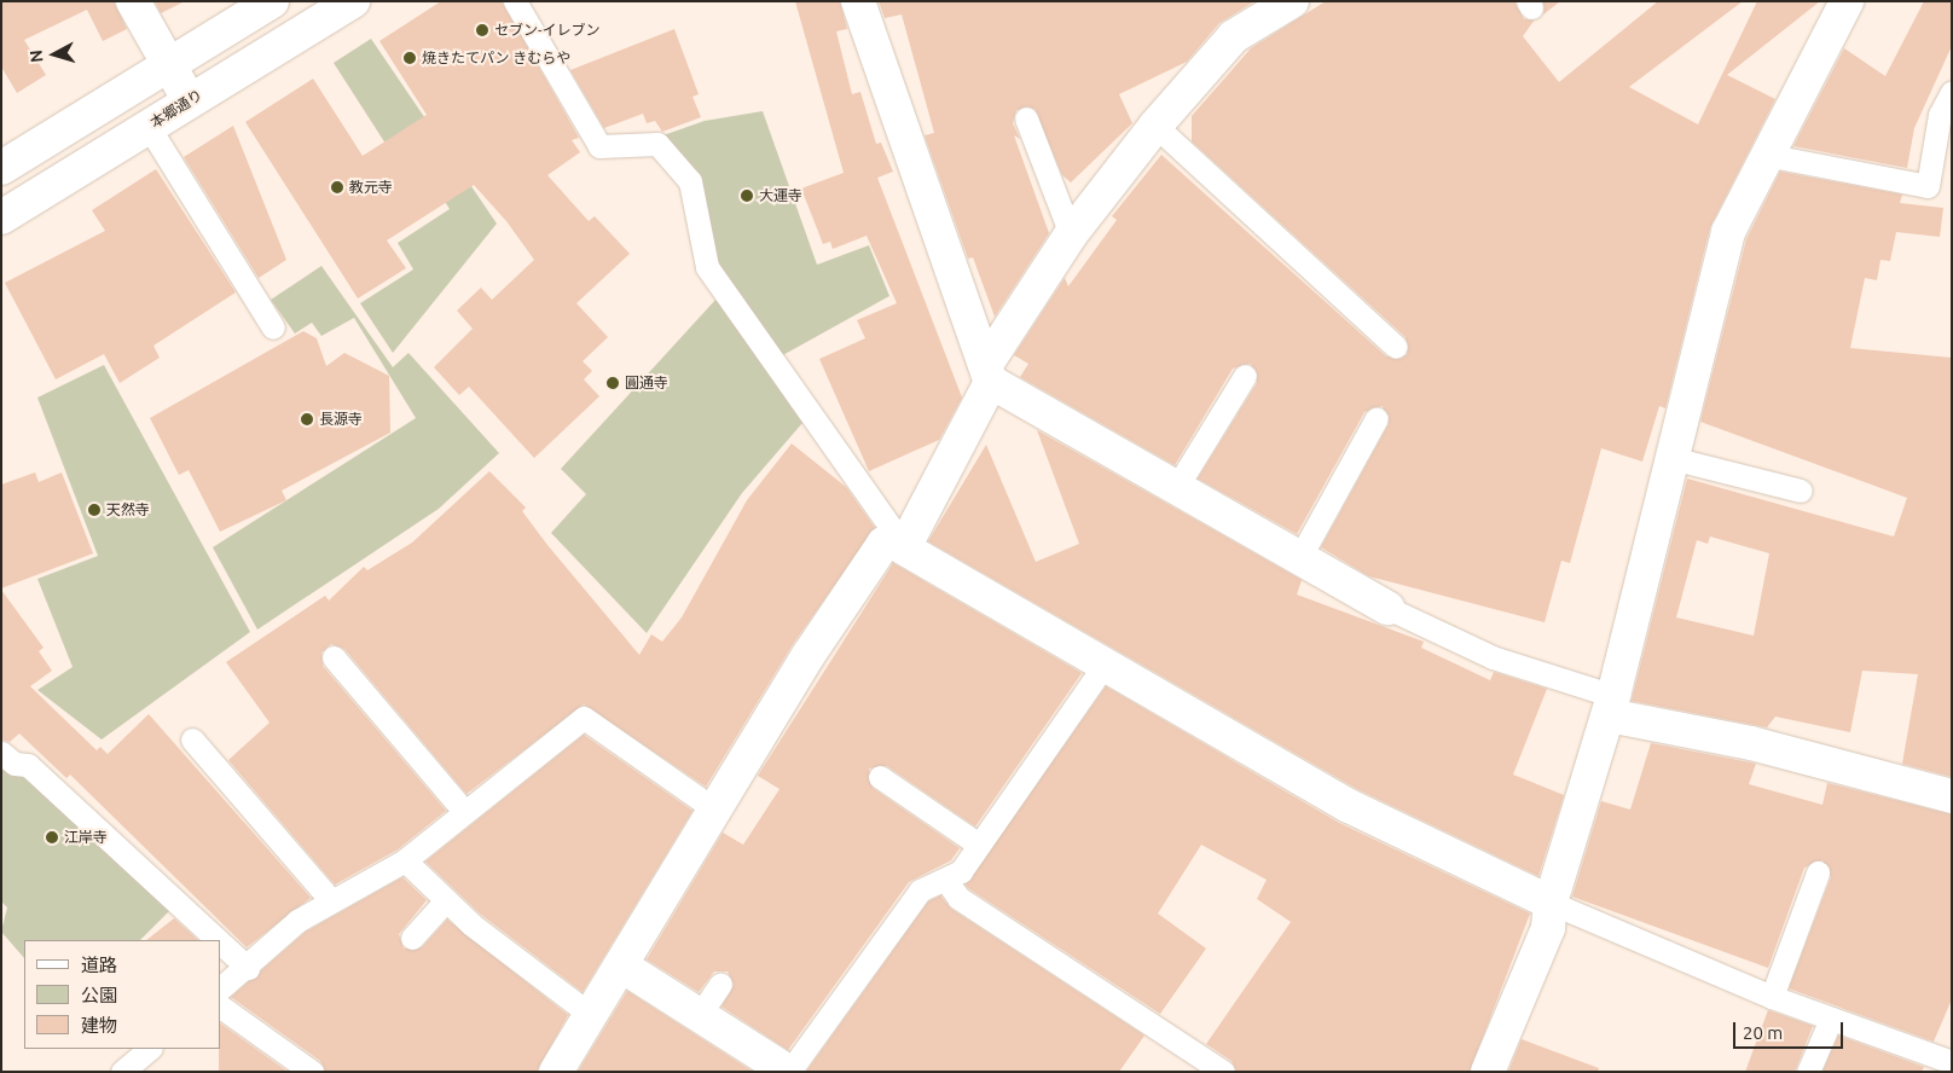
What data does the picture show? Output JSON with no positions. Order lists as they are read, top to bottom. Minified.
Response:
{"streets":{"street":["本郷通り"]},"places":["セブン-イレブン","焼きたてパン きむらや","教元寺","大運寺","圓通寺","長源寺","天然寺","江岸寺"],"legend":["道路","公園","建物"],"scale_bar":"20 m","north":"left"}
